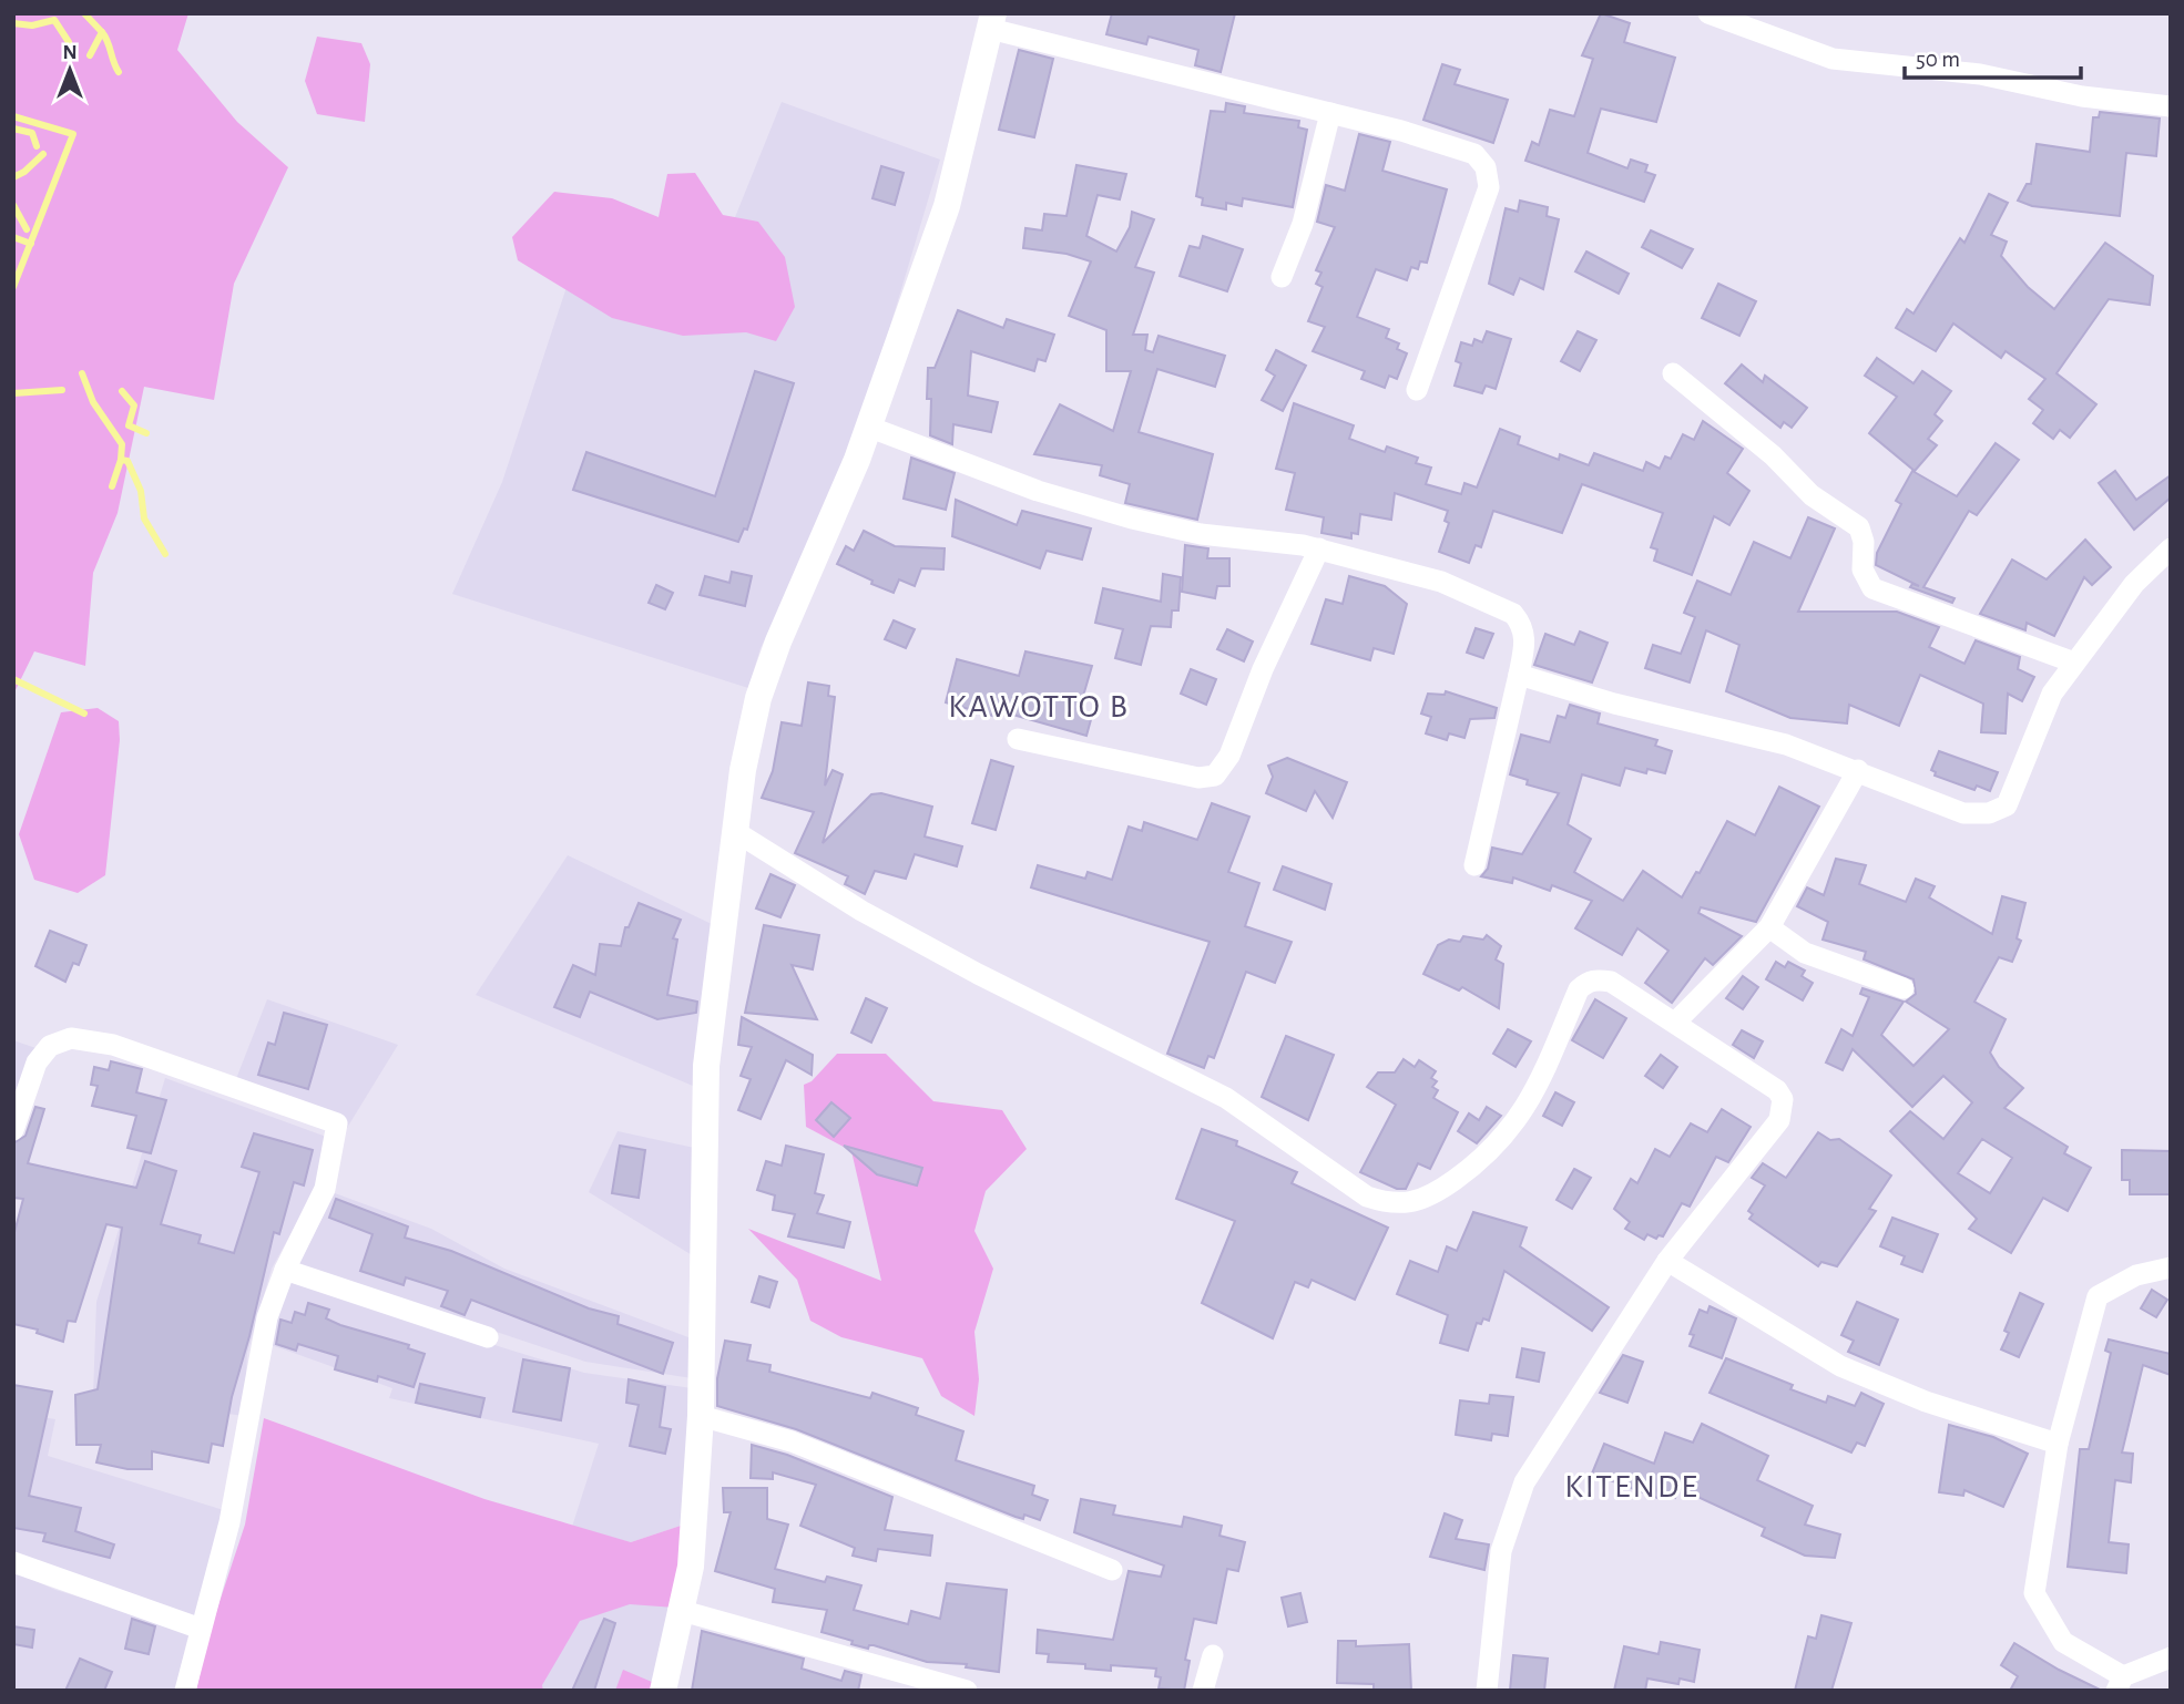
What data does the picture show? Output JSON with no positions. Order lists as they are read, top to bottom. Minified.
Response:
{"districts":["KAWOTTO B","KITENDE"],"scale_bar":"50 m","north":"top"}
